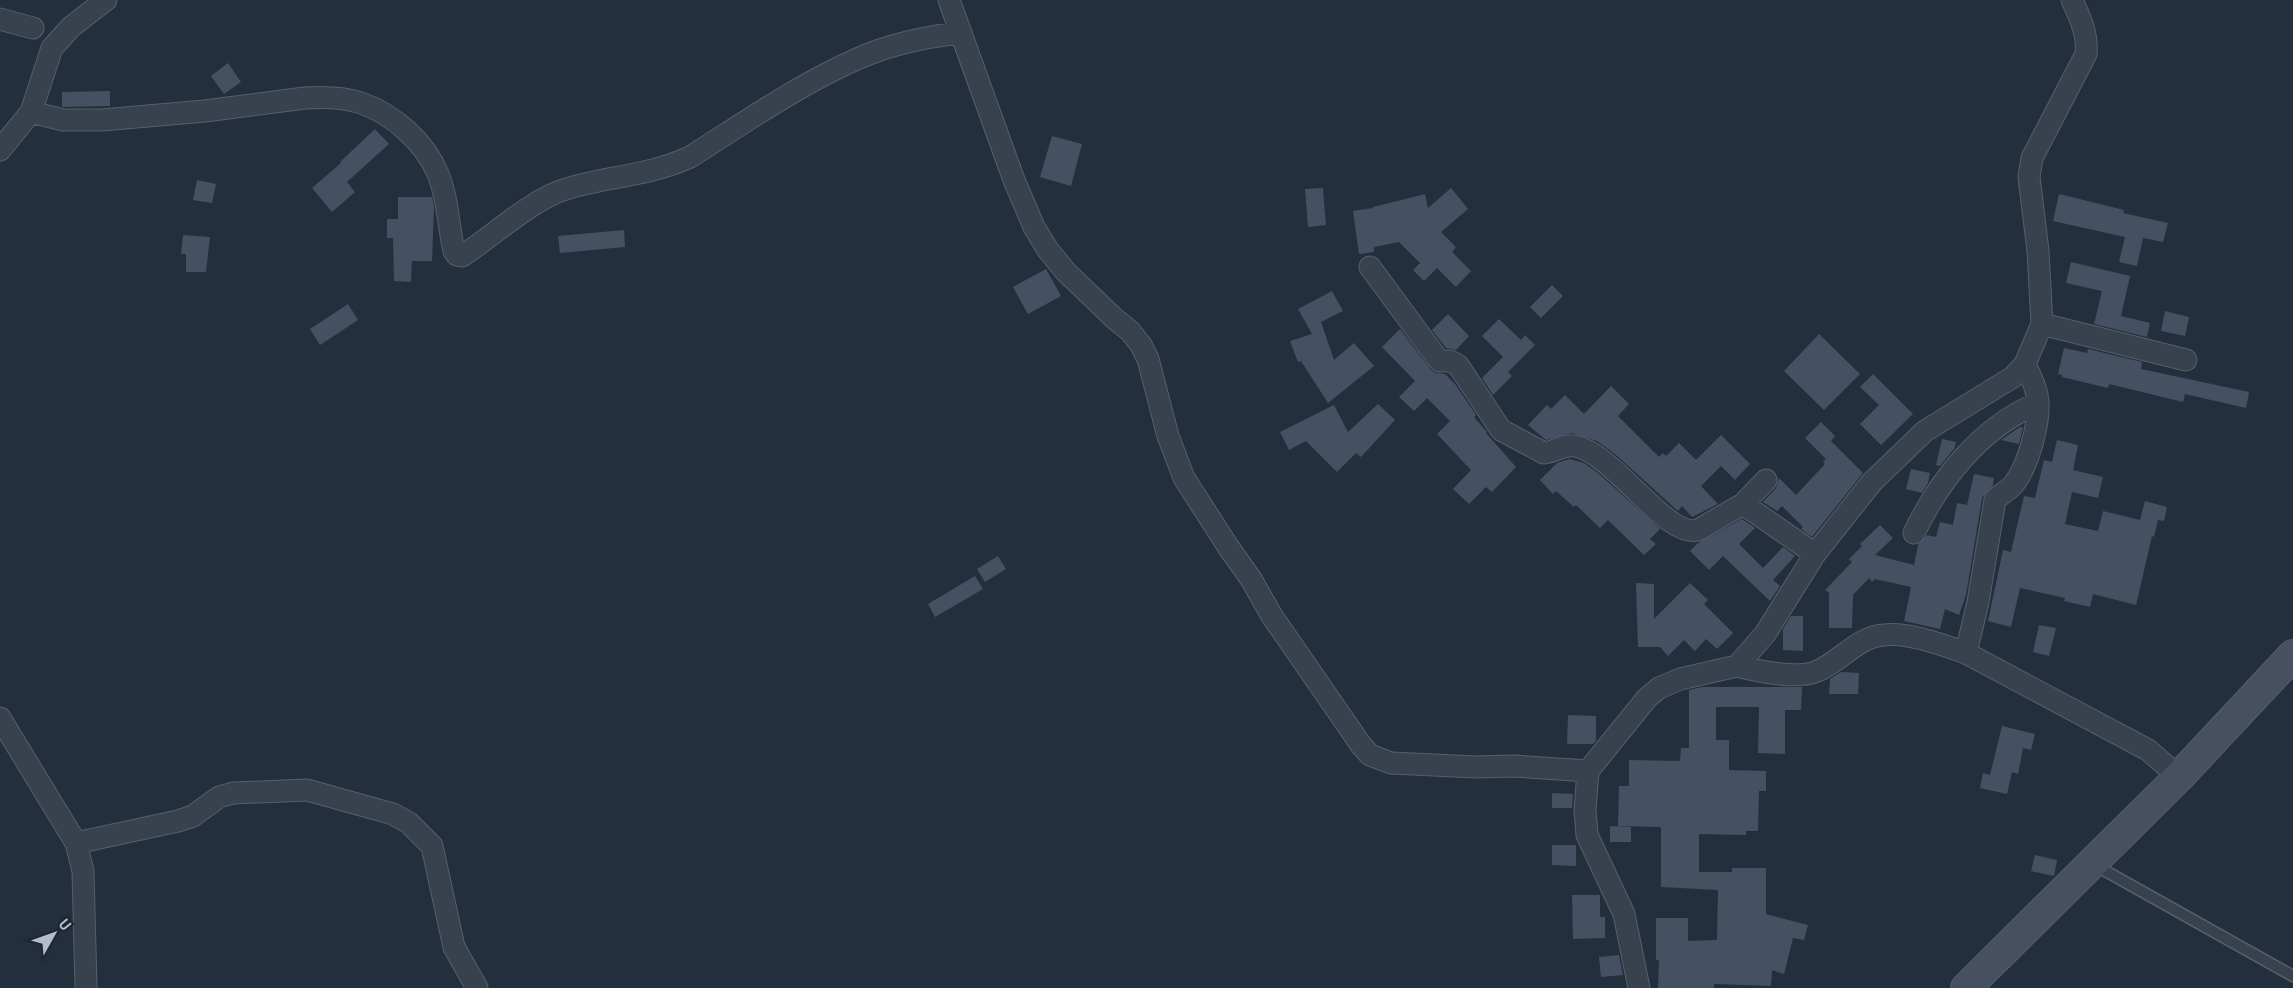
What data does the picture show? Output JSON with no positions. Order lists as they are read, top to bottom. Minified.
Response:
{"north":"top right"}
